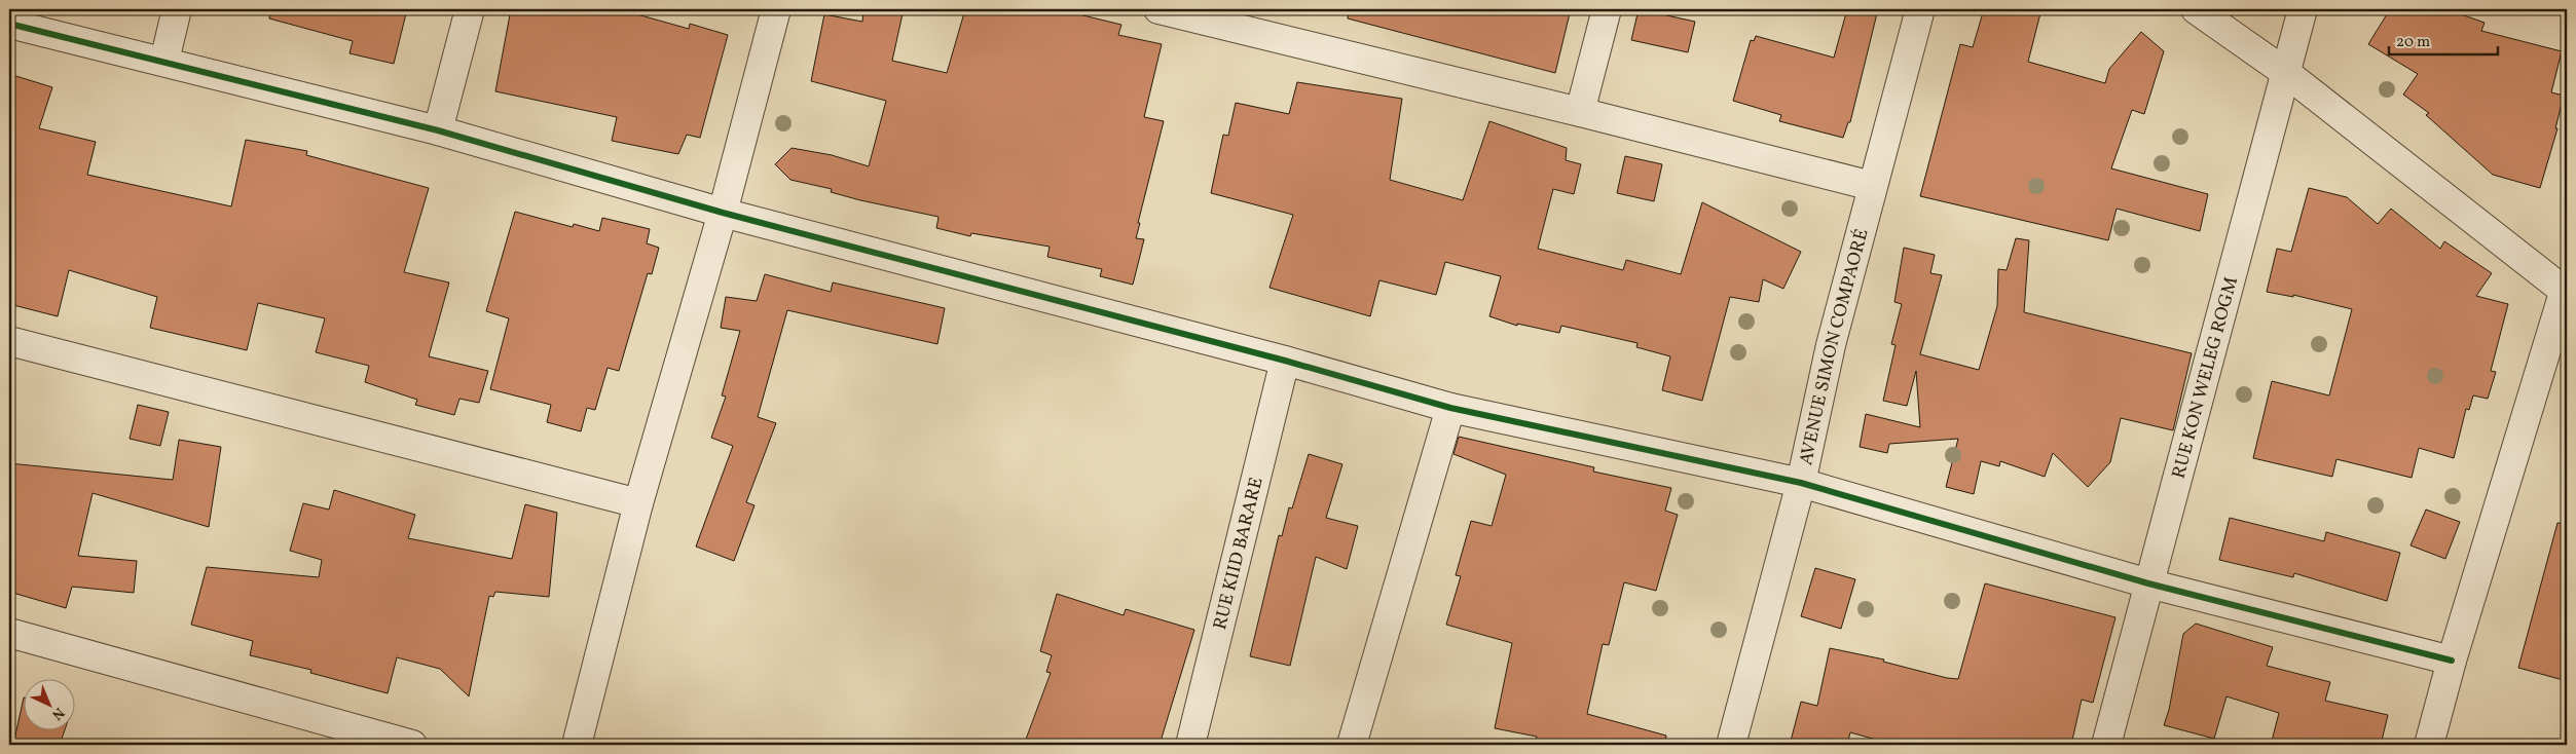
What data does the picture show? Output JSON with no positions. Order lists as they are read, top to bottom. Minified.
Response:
{"streets":{"street":["AVENUE SIMON COMPAORÉ","RUE KON WELEG ROGM","RUE KIID BARARE"]},"scale_bar":"20 m","north":"bottom right"}
